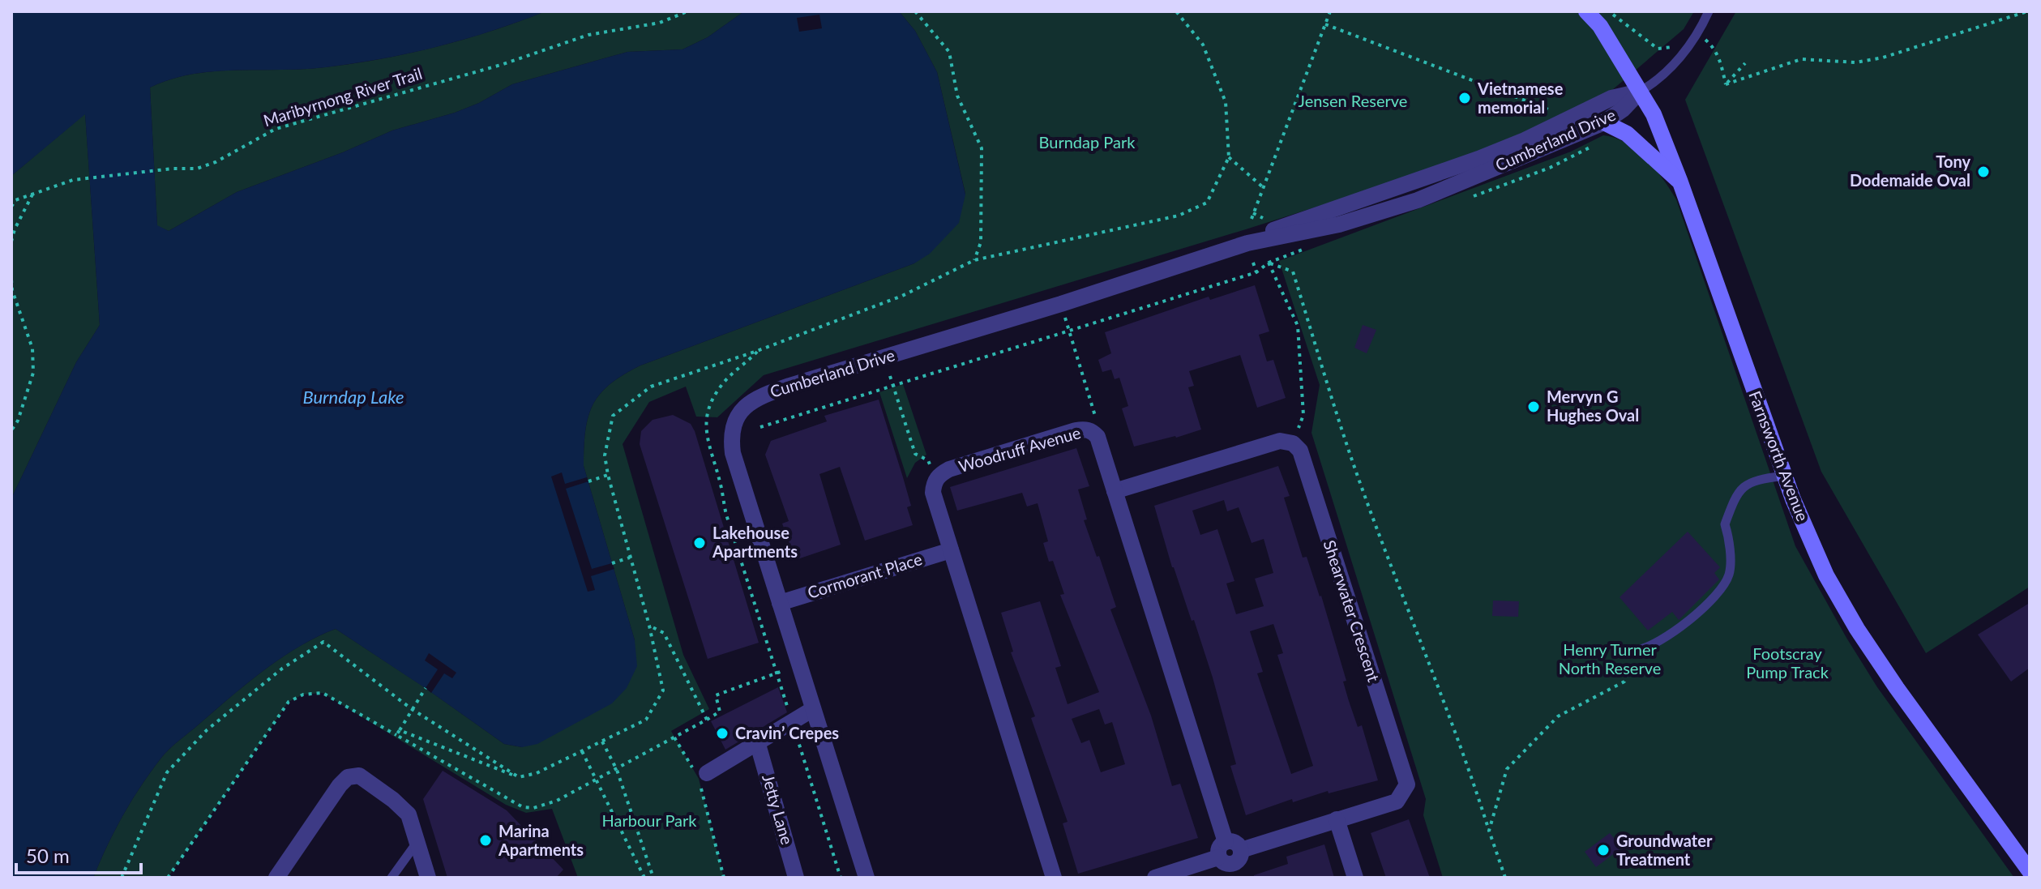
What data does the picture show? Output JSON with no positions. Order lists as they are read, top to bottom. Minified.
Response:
{"streets":{"main road":["Farnsworth Avenue"],"street":["Cumberland Drive","Woodruff Avenue","Cormorant Place","Shearwater Crescent","Jetty Lane"],"path":["Maribyrnong River Trail"]},"crossings":[["Cumberland Drive","Farnsworth Avenue"],["Cumberland Drive","Cormorant Place"],["Woodruff Avenue","Cormorant Place"],["Woodruff Avenue","Shearwater Crescent"]],"water":["Burndap Lake"],"parks":["Jensen Reserve","Burndap Park","Henry Turner North Reserve","Footscray Pump Track","Harbour Park"],"places":["Vietnamese memorial","Tony Dodemaide Oval","Mervyn G Hughes Oval","Lakehouse Apartments","Cravin’ Crepes","Marina Apartments","Groundwater Treatment"],"scale_bar":"50 m"}
